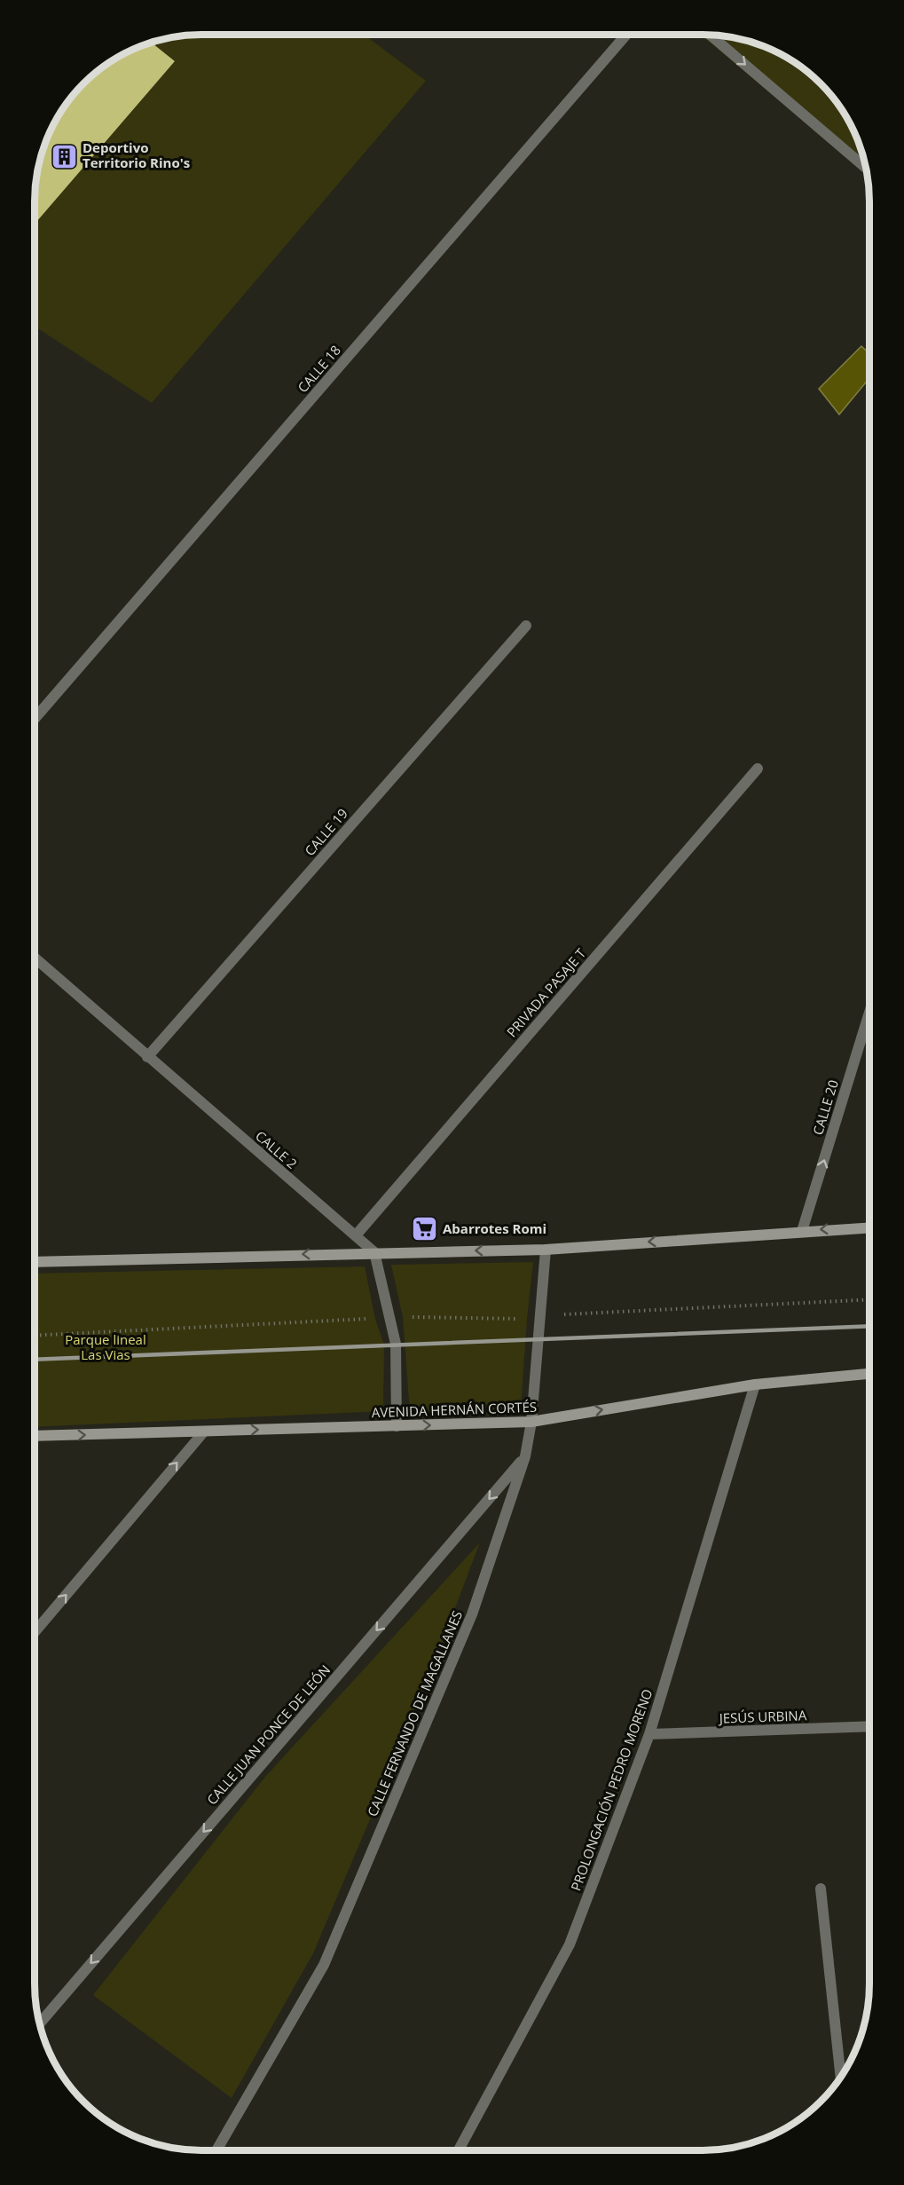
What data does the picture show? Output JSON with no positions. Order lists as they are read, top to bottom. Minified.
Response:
{"streets":{"main road":["AVENIDA HERNÁN CORTÉS"],"street":["CALLE 18","CALLE 19","PRIVADA PASAJE T","CALLE 20","CALLE 2","CALLE FERNANDO DE MAGALLANES","JESÚS URBINA","CALLE JUAN PONCE DE LEÓN","PROLONGACIÓN PEDRO MORENO"]},"crossings":[["CALLE 19","CALLE 2"],["PRIVADA PASAJE T","CALLE 2"],["AVENIDA HERNÁN CORTÉS","CALLE FERNANDO DE MAGALLANES"],["AVENIDA HERNÁN CORTÉS","PROLONGACIÓN PEDRO MORENO"],["CALLE FERNANDO DE MAGALLANES","CALLE JUAN PONCE DE LEÓN"],["JESÚS URBINA","PROLONGACIÓN PEDRO MORENO"]],"one_way":["CALLE 20","AVENIDA HERNÁN CORTÉS","CALLE JUAN PONCE DE LEÓN"],"parks":["Parque lineal Las Vias"],"places":{"building":["Deportivo Territorio Rino's"],"supermarket":["Abarrotes Romi"]}}
